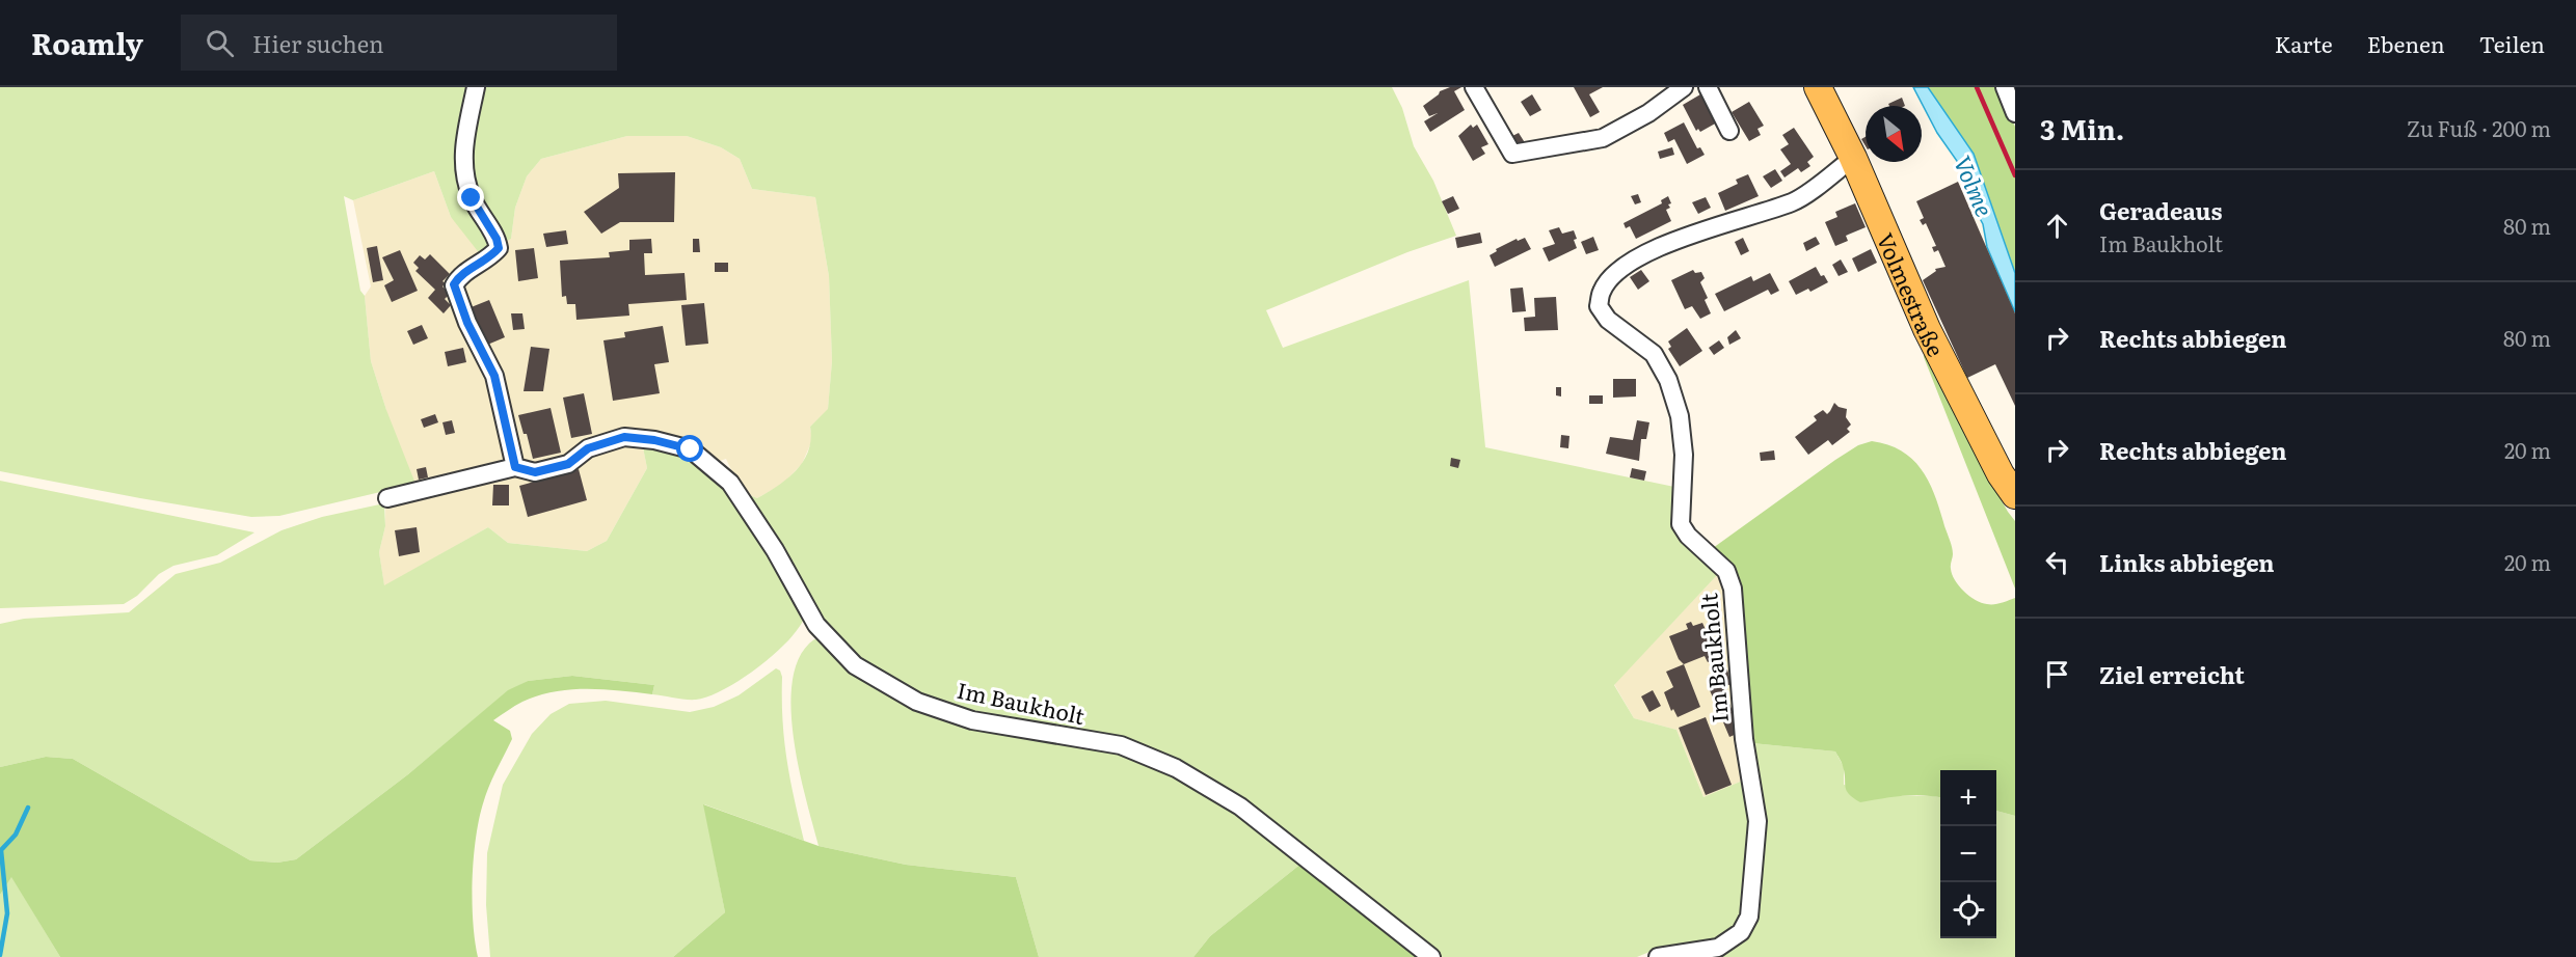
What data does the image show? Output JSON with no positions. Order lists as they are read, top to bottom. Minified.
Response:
{"streets":{"main road":["Volmestraße"],"street":["Im Baukholt"]},"crossings":[["Volmestraße","Im Baukholt"]],"water":["Volme"],"north":"bottom right","page":{"header":"Roamly","search":"Hier suchen","nav":["Karte","Ebenen","Teilen"],"heading":["3 Min.","Zu Fuß · 200 m"],"list":[["Geradeaus","Im Baukholt","80 m"],["Rechts abbiegen","80 m"],["Rechts abbiegen","20 m"],["Links abbiegen","20 m"],"Ziel erreicht"],"map_buttons":["+","−"]}}
